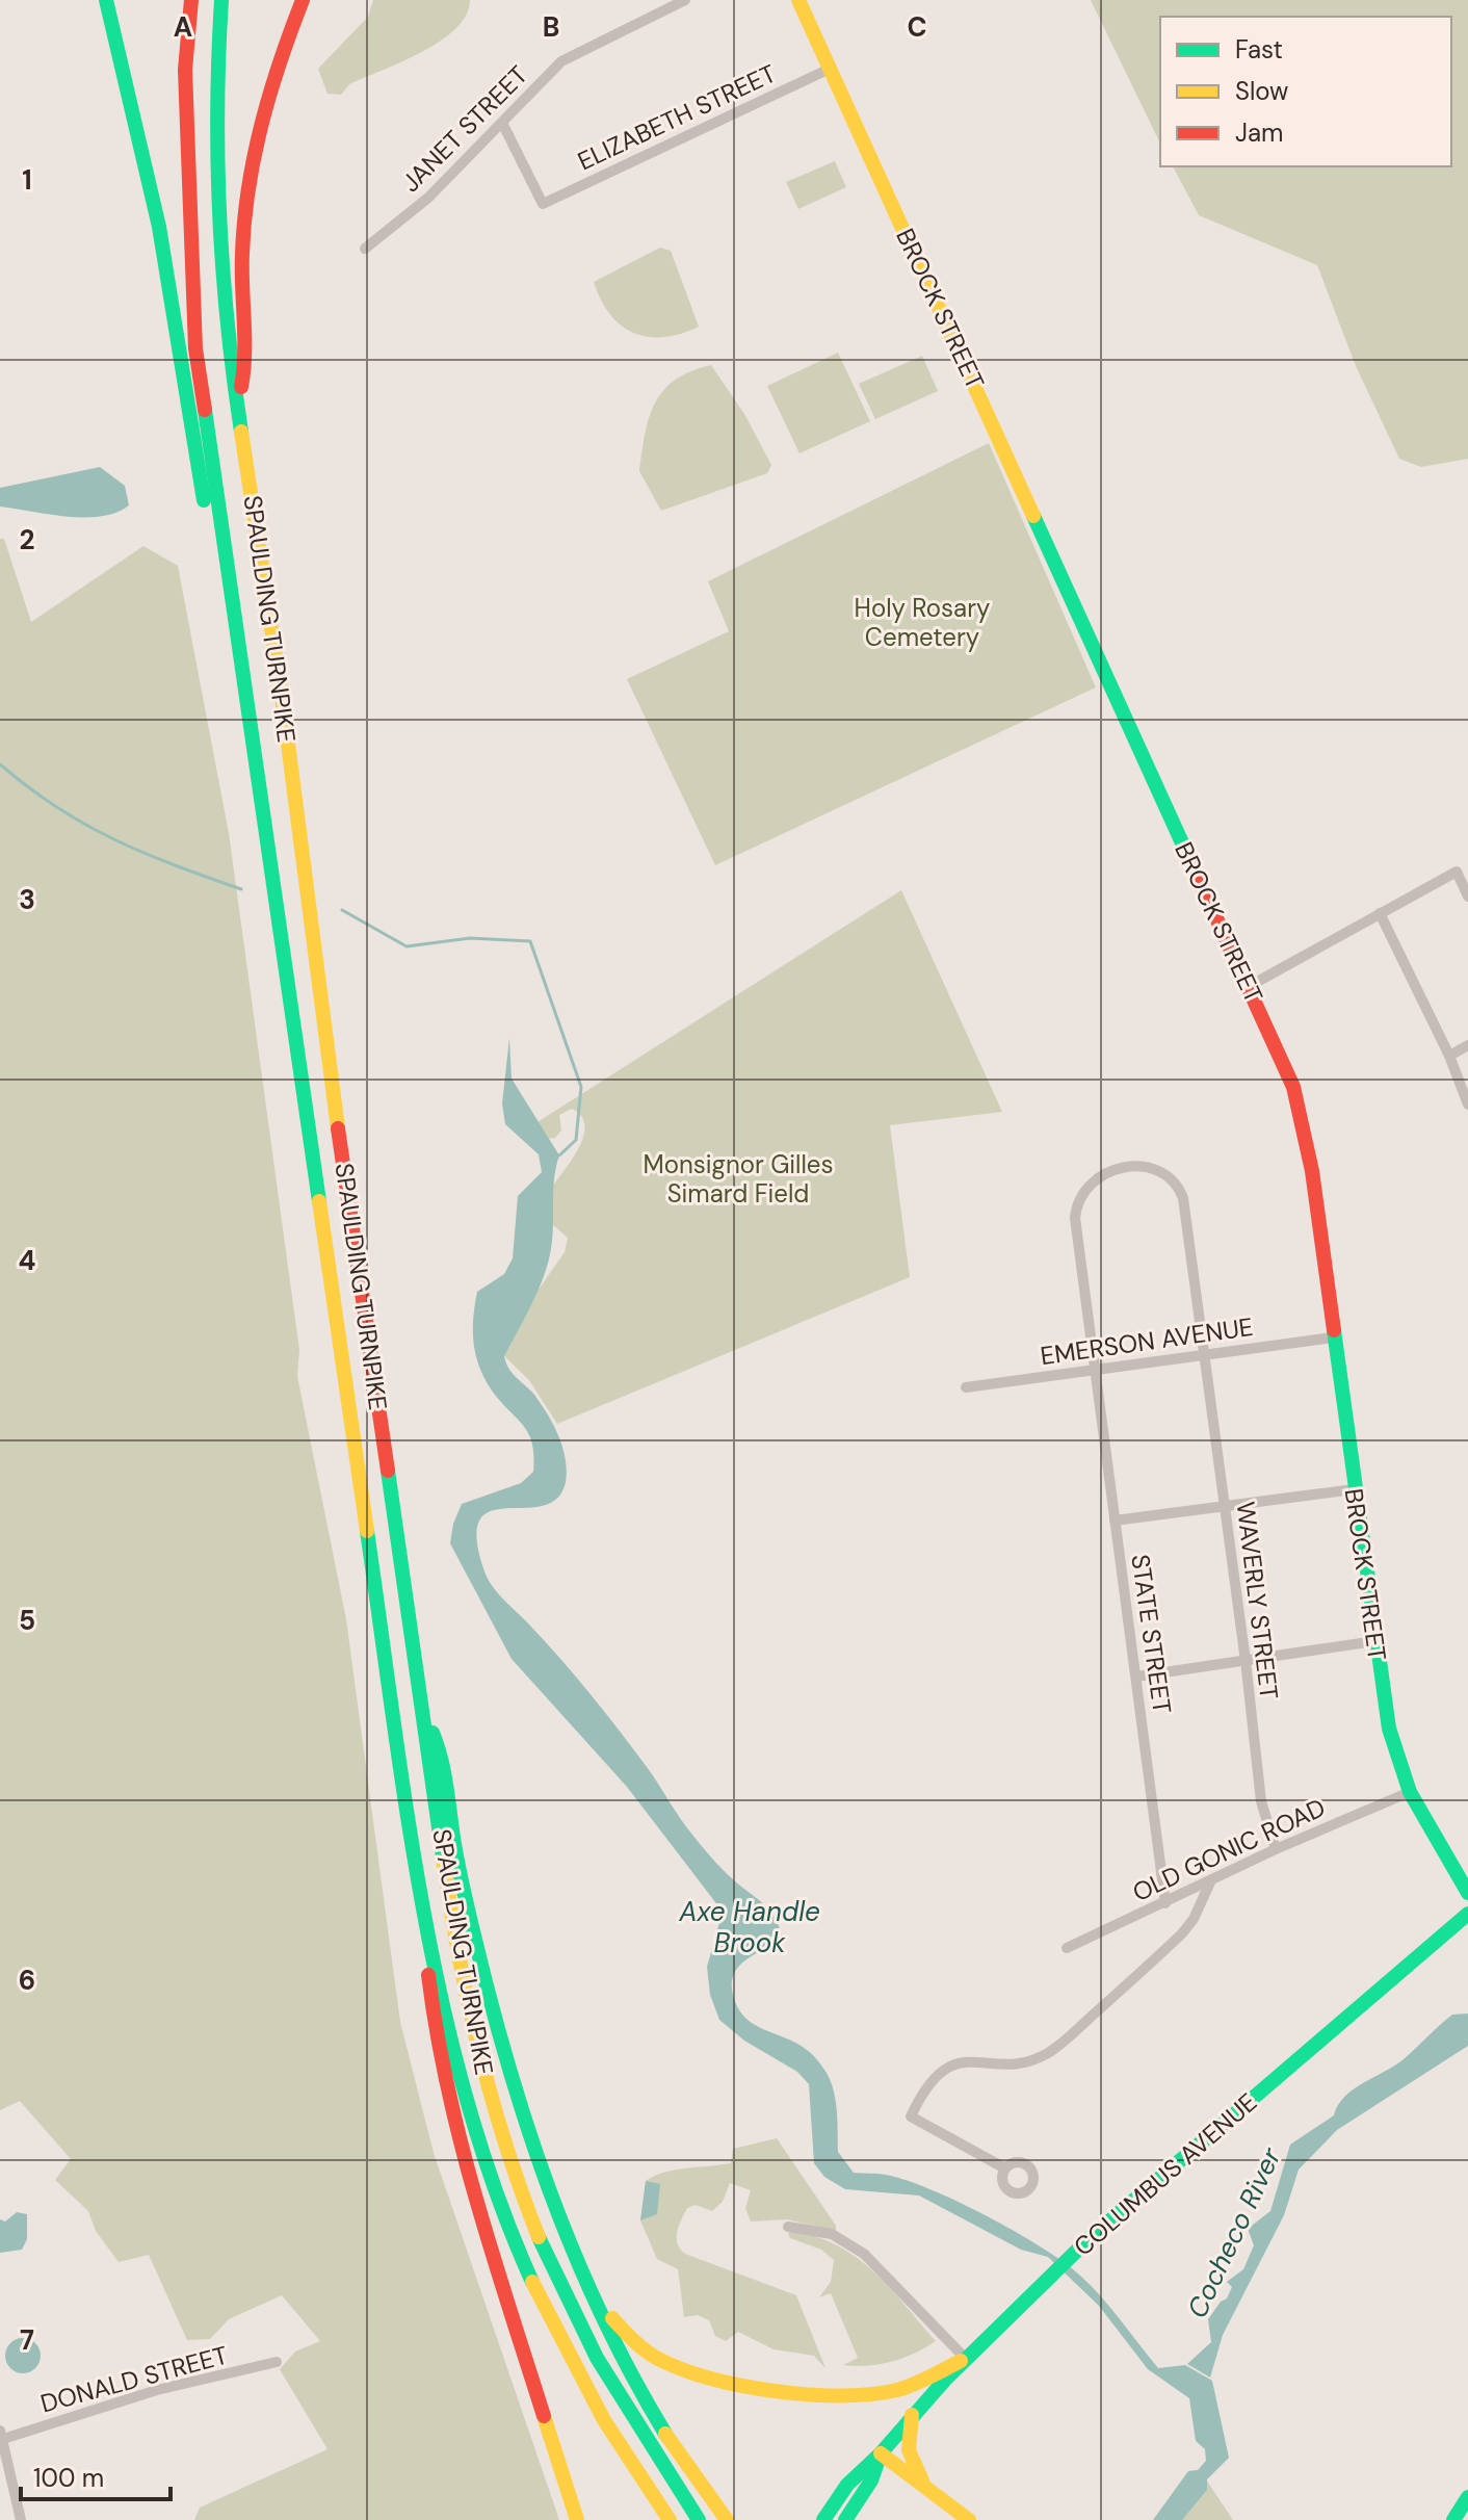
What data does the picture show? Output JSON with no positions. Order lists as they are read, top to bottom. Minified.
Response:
{"streets":{"main road":["BROCK STREET","SPAULDING TURNPIKE","COLUMBUS AVENUE"],"street":["ELIZABETH STREET","JANET STREET","EMERSON AVENUE","WAVERLY STREET","STATE STREET","OLD GONIC ROAD","DONALD STREET"]},"crossings":[["ELIZABETH STREET","JANET STREET"],["ELIZABETH STREET","BROCK STREET"],["BROCK STREET","EMERSON AVENUE"],["BROCK STREET","OLD GONIC ROAD"],["EMERSON AVENUE","WAVERLY STREET"],["EMERSON AVENUE","STATE STREET"],["WAVERLY STREET","STATE STREET"],["WAVERLY STREET","OLD GONIC ROAD"],["STATE STREET","OLD GONIC ROAD"]],"water":["Axe Handle Brook","Cocheco River"],"parks":["Holy Rosary Cemetery","Monsignor Gilles Simard Field"],"legend":["Fast","Slow","Jam"],"scale_bar":"100 m","grid":{"columns":["A","B","C"],"rows":["1","2","3","4","5","6","7"]}}
